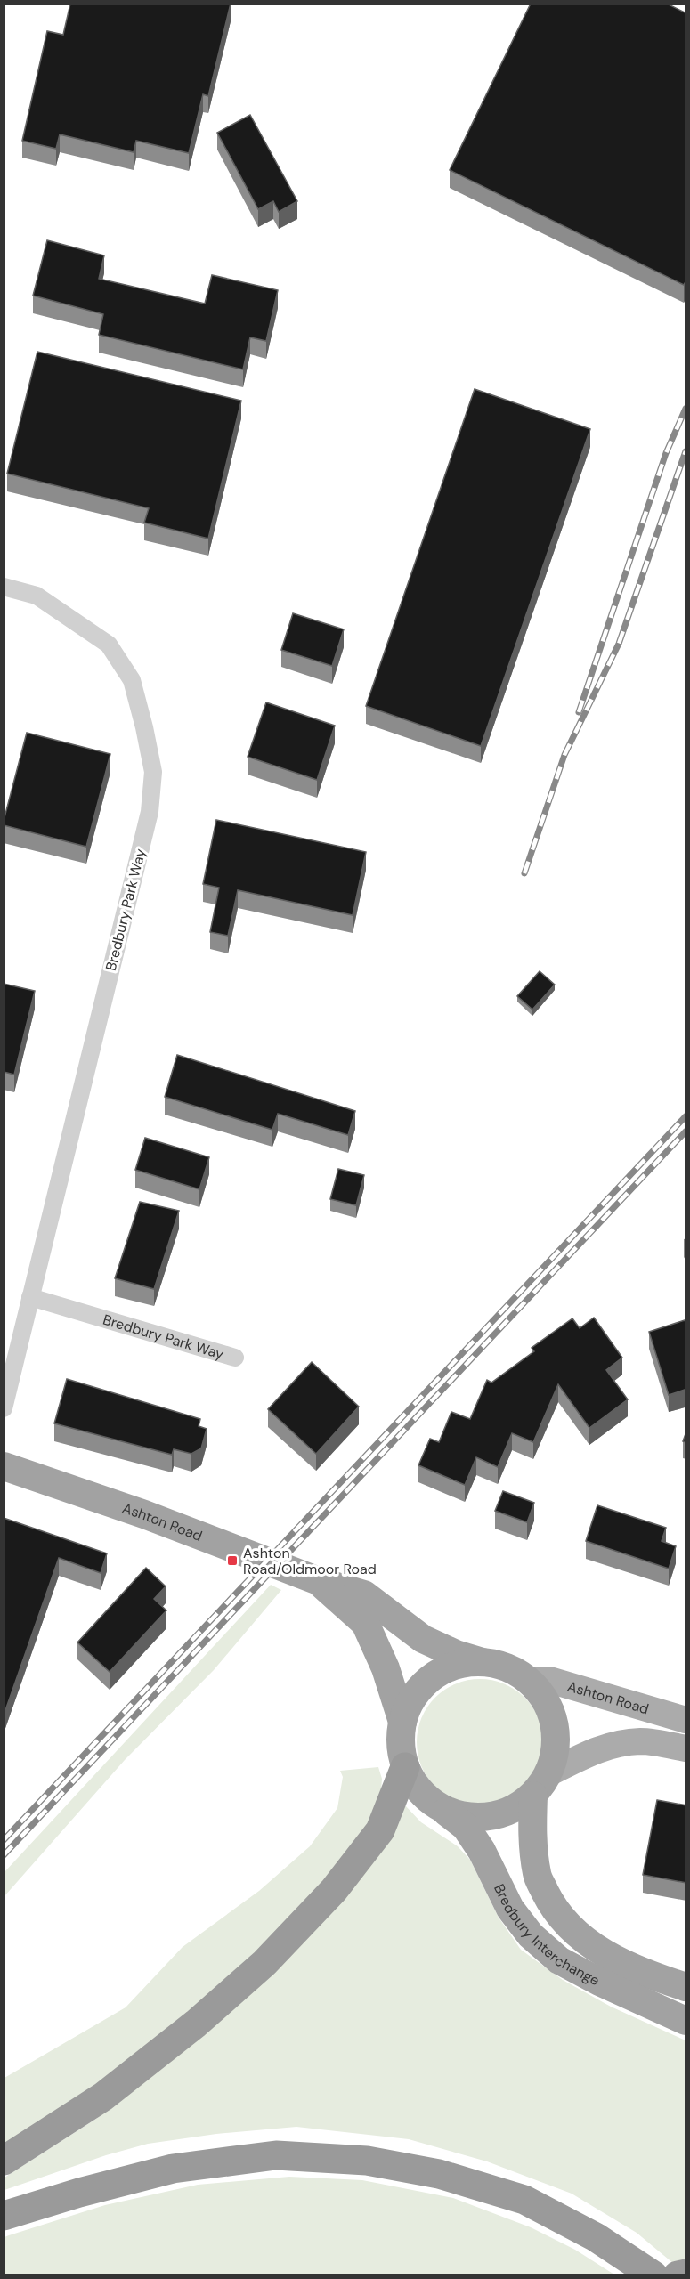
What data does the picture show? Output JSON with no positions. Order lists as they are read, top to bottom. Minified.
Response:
{"streets":{"highway":["Ashton Road","Bredbury Interchange"],"street":["Bredbury Park Way"]},"crossings":[["Ashton Road","Bredbury Interchange"]],"places":{"transit":["Ashton Road/Oldmoor Road"]}}
